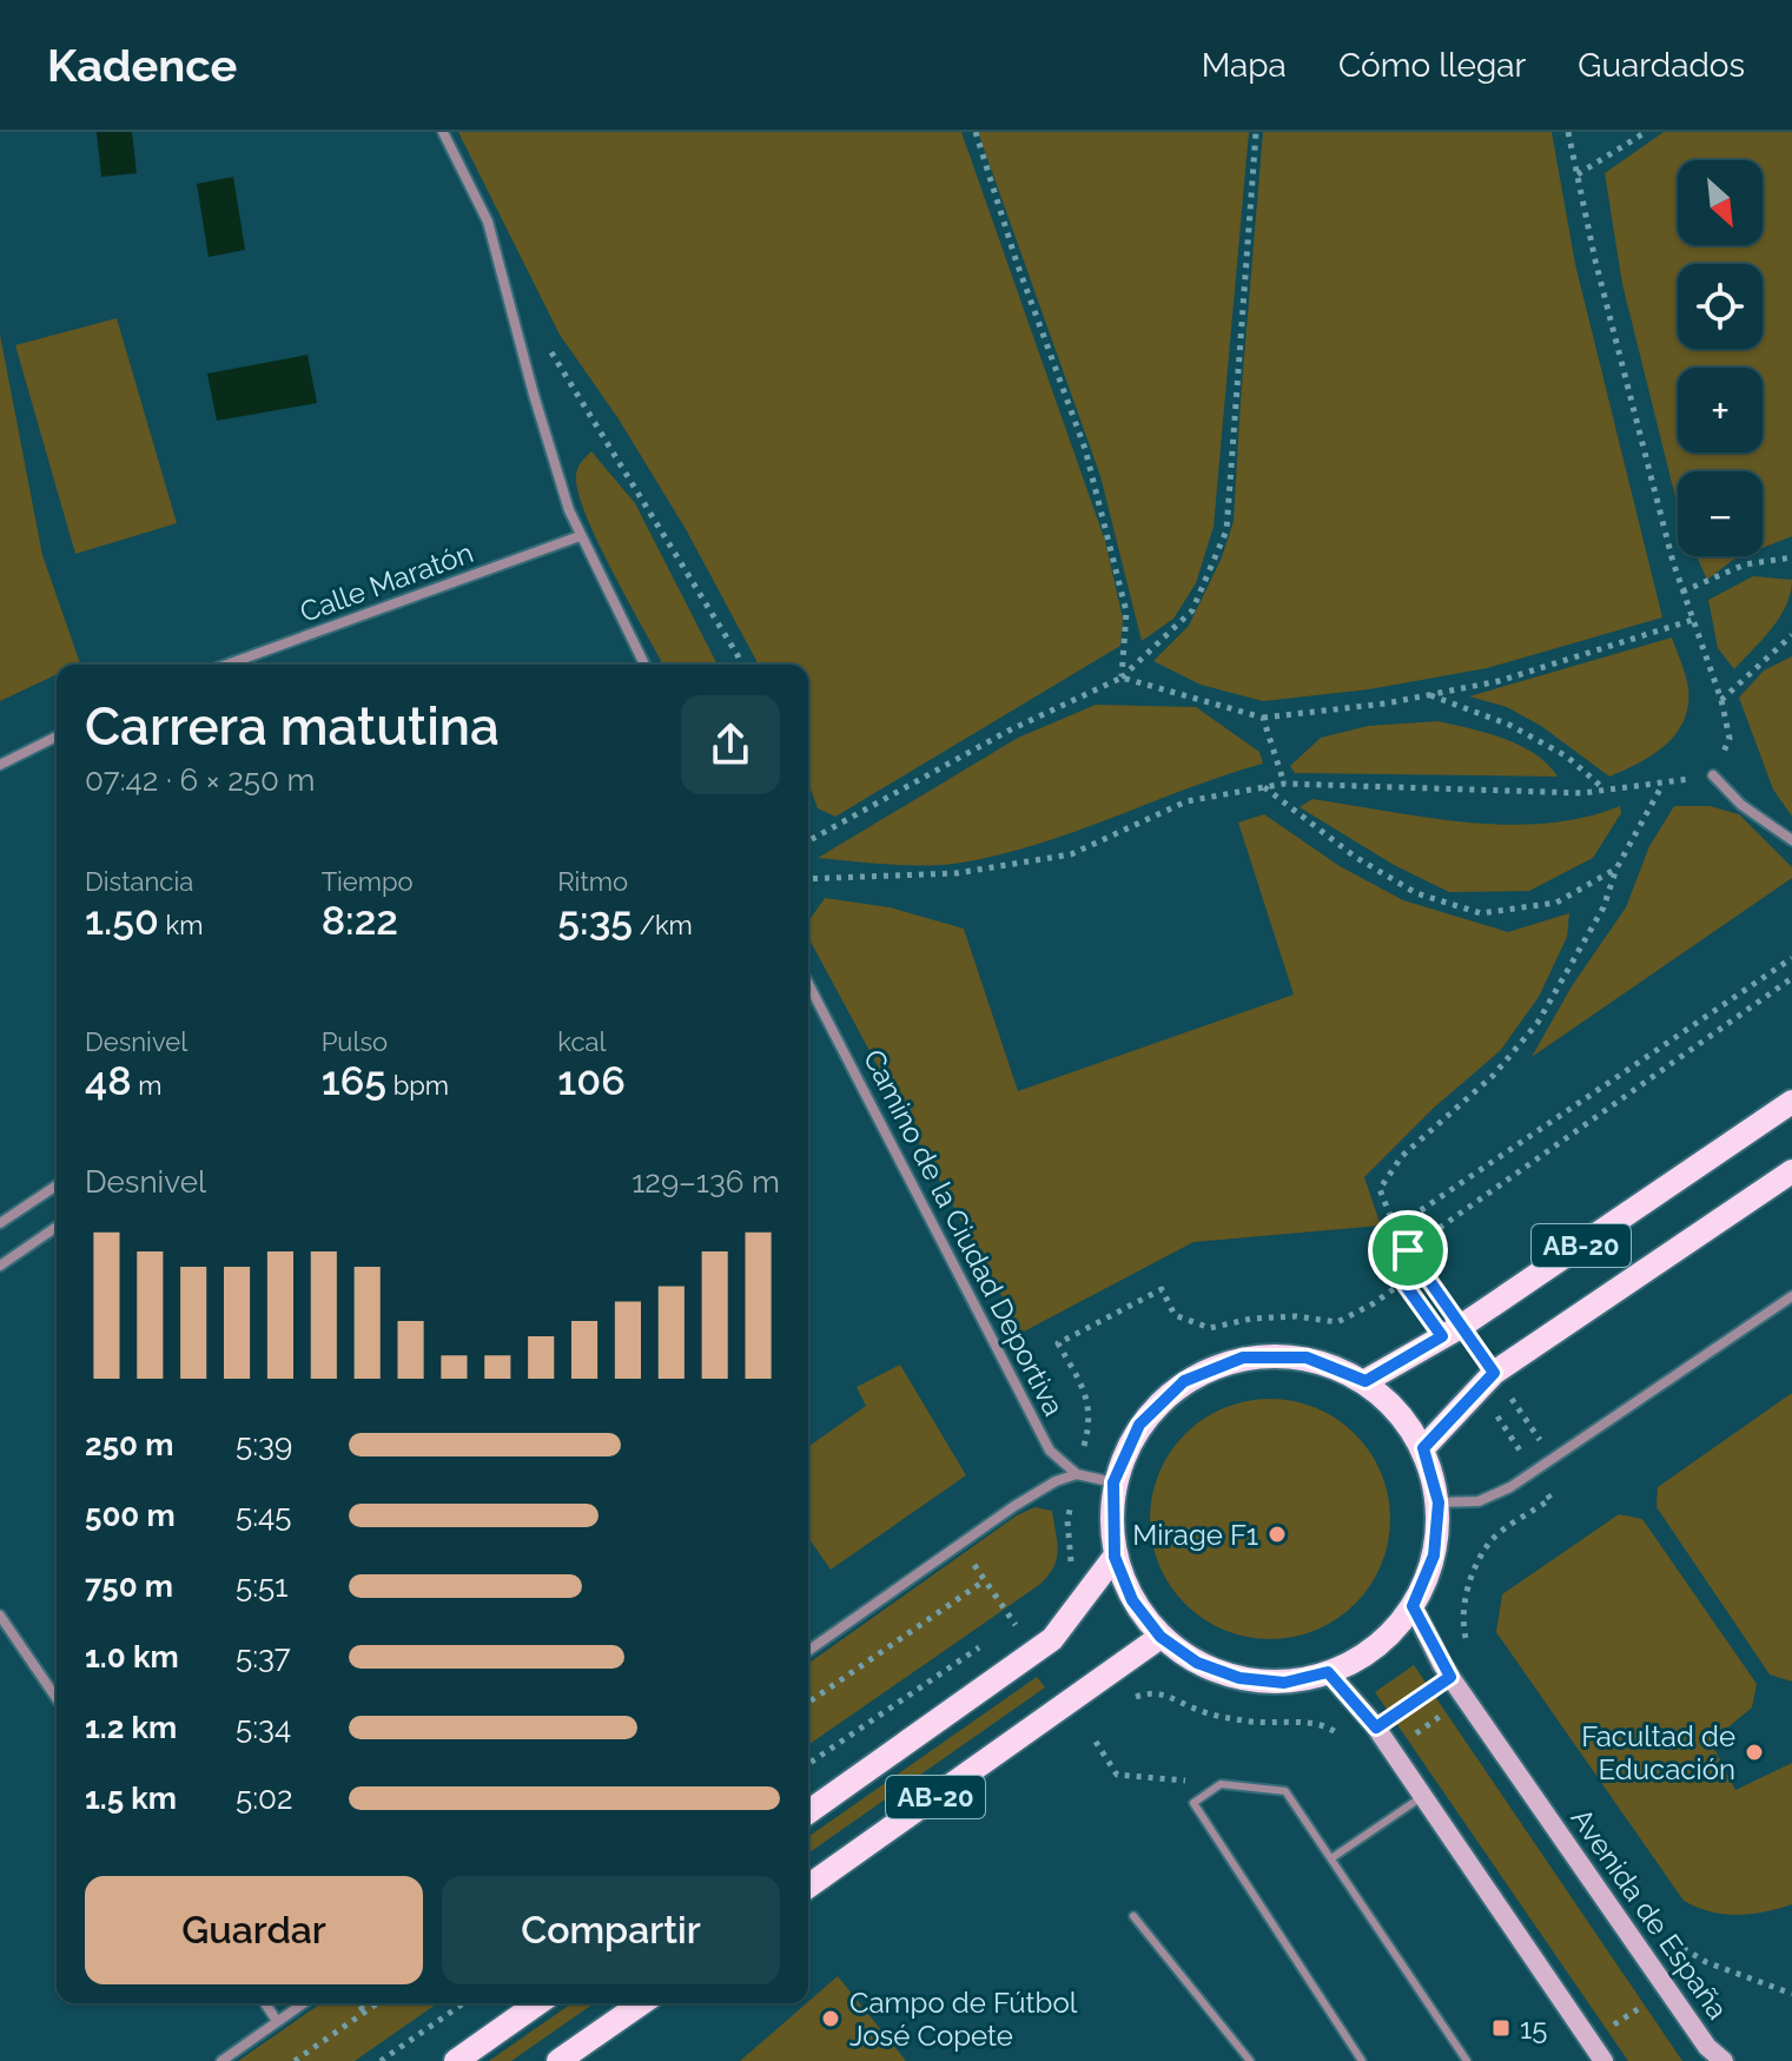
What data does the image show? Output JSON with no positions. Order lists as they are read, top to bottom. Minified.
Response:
{"streets":{"main road":["AB-20","Avenida de España"],"street":["Calle Maratón","Camino de la Ciudad Deportiva"]},"crossings":[["AB-20","Avenida de España"]],"places":{"other":["Mirage F1","Facultad de Educación","Campo de Fútbol José Copete"],"transit":["15"]},"north":"bottom right","page":{"header":"Kadence","nav":["Mapa","Cómo llegar","Guardados"],"map_buttons":["+","−"],"heading":["Carrera matutina","07:42 · 6 × 250 m"],"stats":[["Distancia","1.50 km"],["Tiempo","8:22"],["Ritmo","5:35 /km"],["Desnivel","48 m"],["Pulso","165 bpm"],["kcal","106"]],"chart":["Desnivel","129–136 m"],"list":[{"name":"250 m","note":"5:39"},{"name":"500 m","note":"5:45"},{"name":"750 m","note":"5:51"},{"name":"1.0 km","note":"5:37"},{"name":"1.2 km","note":"5:34"},{"name":"1.5 km","note":"5:02"}],"buttons":["Guardar","Compartir"]}}
